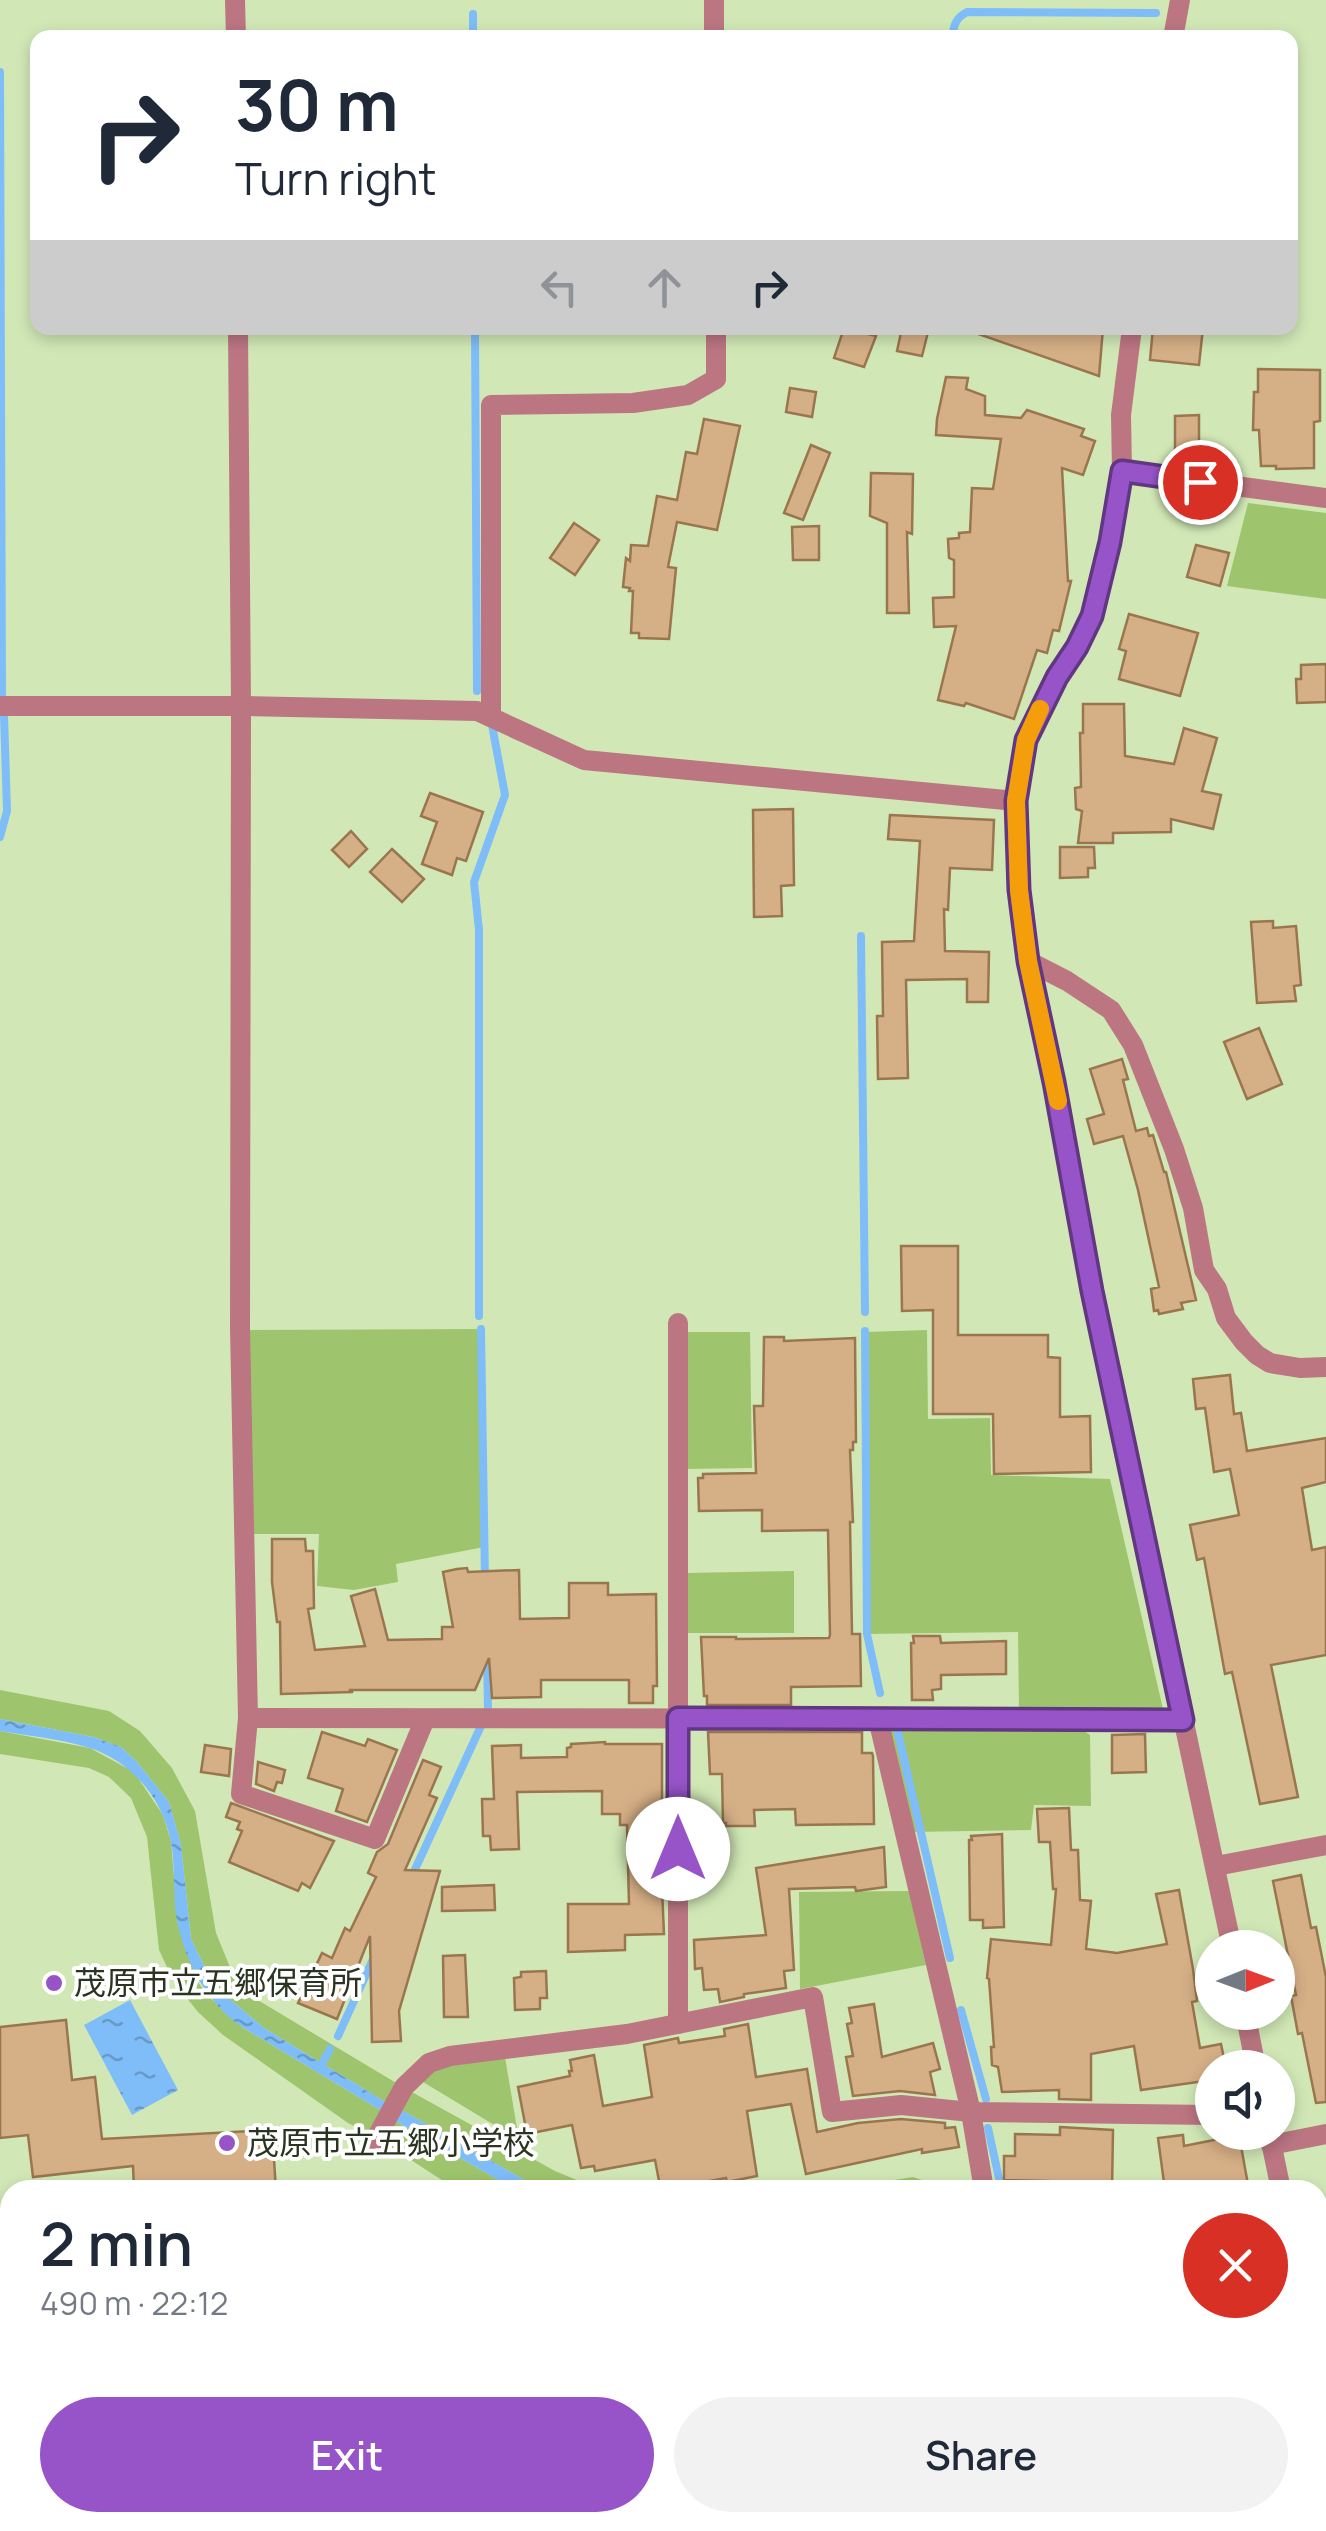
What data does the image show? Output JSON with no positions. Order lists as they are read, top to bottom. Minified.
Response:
{"places":["茂原市立五郷保育所","茂原市立五郷小学校"],"north":"right","page":{"turn":["30 m","Turn right"],"heading":["2 min","490 m · 22:12"],"buttons":["Exit","Share"]}}
